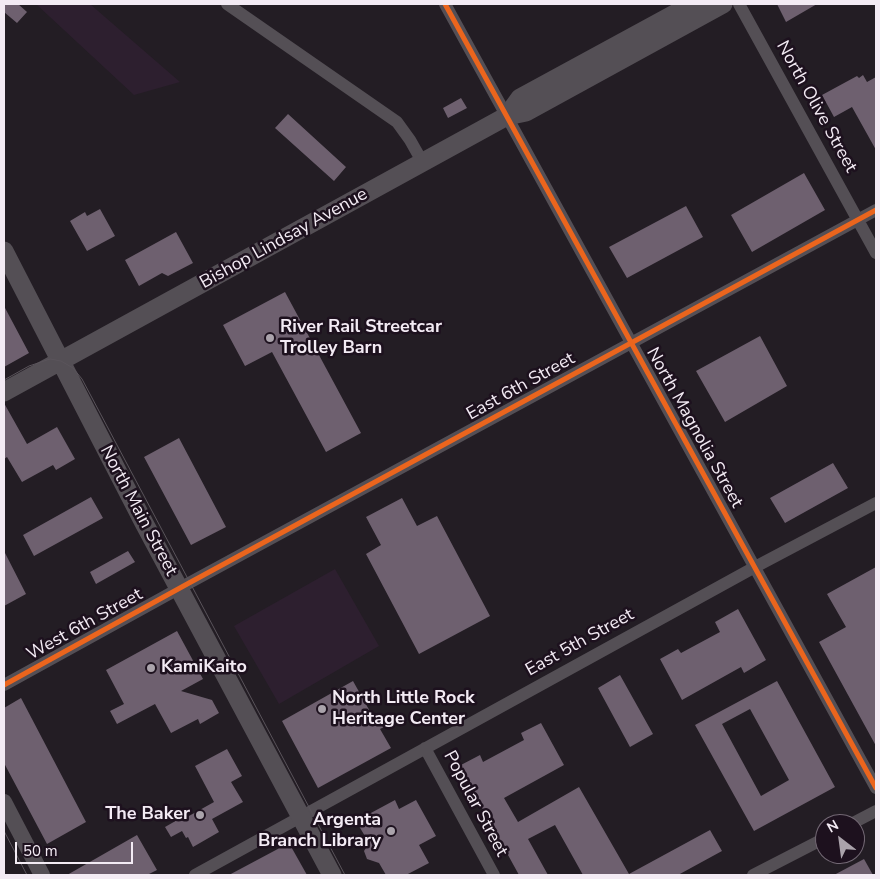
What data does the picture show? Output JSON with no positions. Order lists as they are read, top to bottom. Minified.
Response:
{"streets":{"main road":["Bishop Lindsay Avenue","North Main Street"],"street":["North Olive Street","East 6th Street","North Magnolia Street","West 6th Street","East 5th Street","Popular Street"]},"crossings":[["North Olive Street","East 6th Street"],["Bishop Lindsay Avenue","North Magnolia Street"],["Bishop Lindsay Avenue","North Main Street"],["East 6th Street","North Magnolia Street"],["East 6th Street","North Main Street"],["East 6th Street","West 6th Street"],["North Magnolia Street","East 5th Street"],["North Main Street","West 6th Street"],["North Main Street","East 5th Street"],["East 5th Street","Popular Street"]],"places":["River Rail Streetcar Trolley Barn","KamiKaito","North Little Rock Heritage Center","The Baker","Argenta Branch Library"],"scale_bar":"50 m","north":"top left"}
